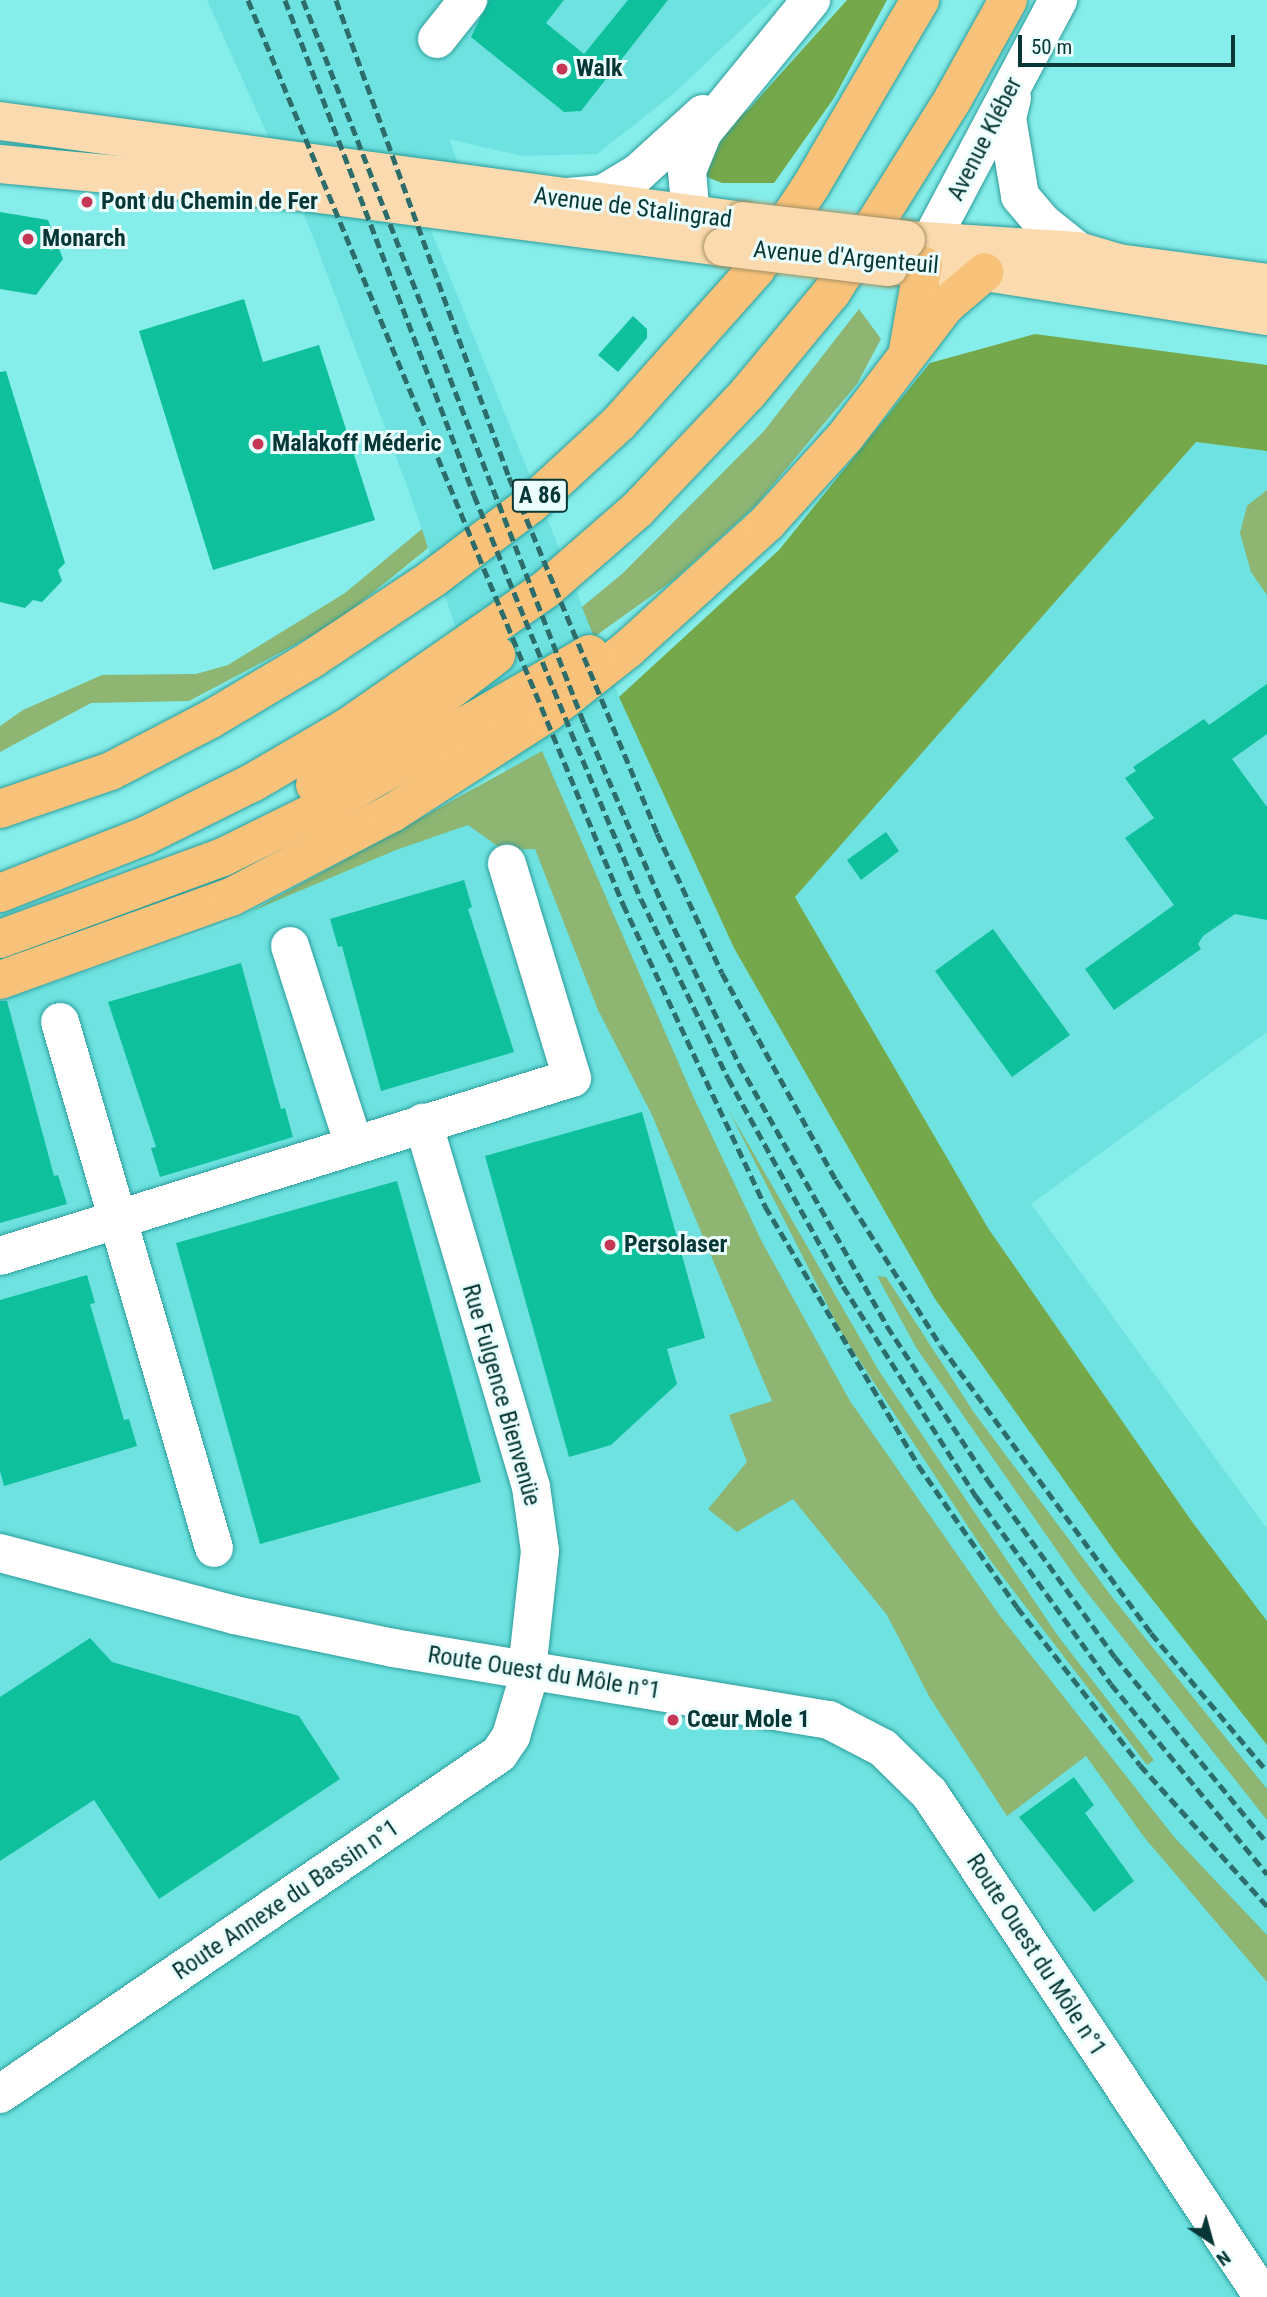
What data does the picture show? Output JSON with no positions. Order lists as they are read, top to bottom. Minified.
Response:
{"streets":{"highway":["A 86"],"main road":["Avenue de Stalingrad","Avenue d'Argenteuil"],"street":["Avenue Kléber","Rue Fulgence Bienvenüe","Route Ouest du Môle n°1","Route Annexe du Bassin n°1"]},"crossings":[["Avenue Kléber","Avenue de Stalingrad"],["Avenue Kléber","Avenue d'Argenteuil"],["Avenue de Stalingrad","Avenue d'Argenteuil"],["Rue Fulgence Bienvenüe","Route Ouest du Môle n°1"],["Rue Fulgence Bienvenüe","Route Annexe du Bassin n°1"],["Route Ouest du Môle n°1","Route Annexe du Bassin n°1"]],"places":["Walk","Pont du Chemin de Fer","Monarch","Malakoff Méderic","Persolaser","Cœur Mole 1"],"scale_bar":"50 m","north":"bottom right"}
